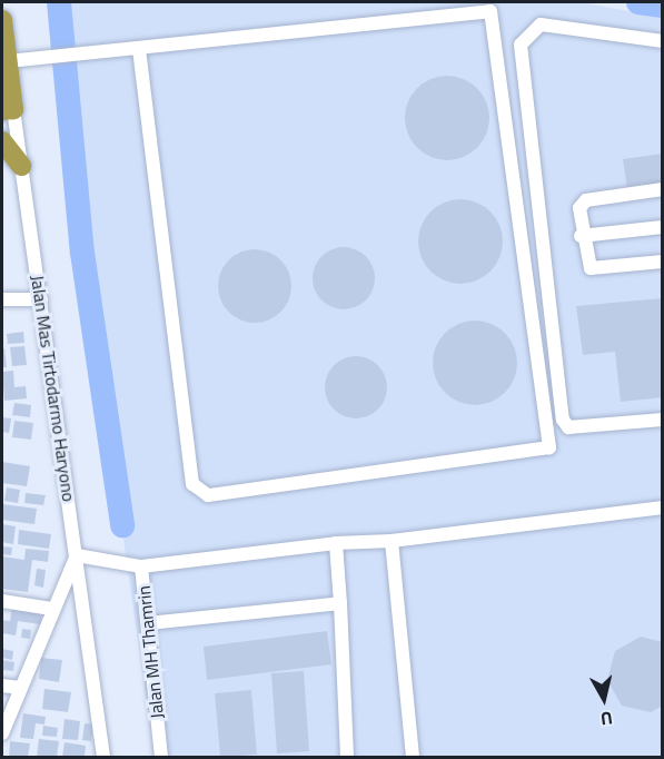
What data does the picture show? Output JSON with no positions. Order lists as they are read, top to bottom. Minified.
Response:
{"streets":{"highway":["Jalan Mas Tirtodarmo Haryono"],"street":["Jalan MH Thamrin"]},"crossings":[["Jalan Mas Tirtodarmo Haryono","Jalan MH Thamrin"]],"north":"bottom"}
